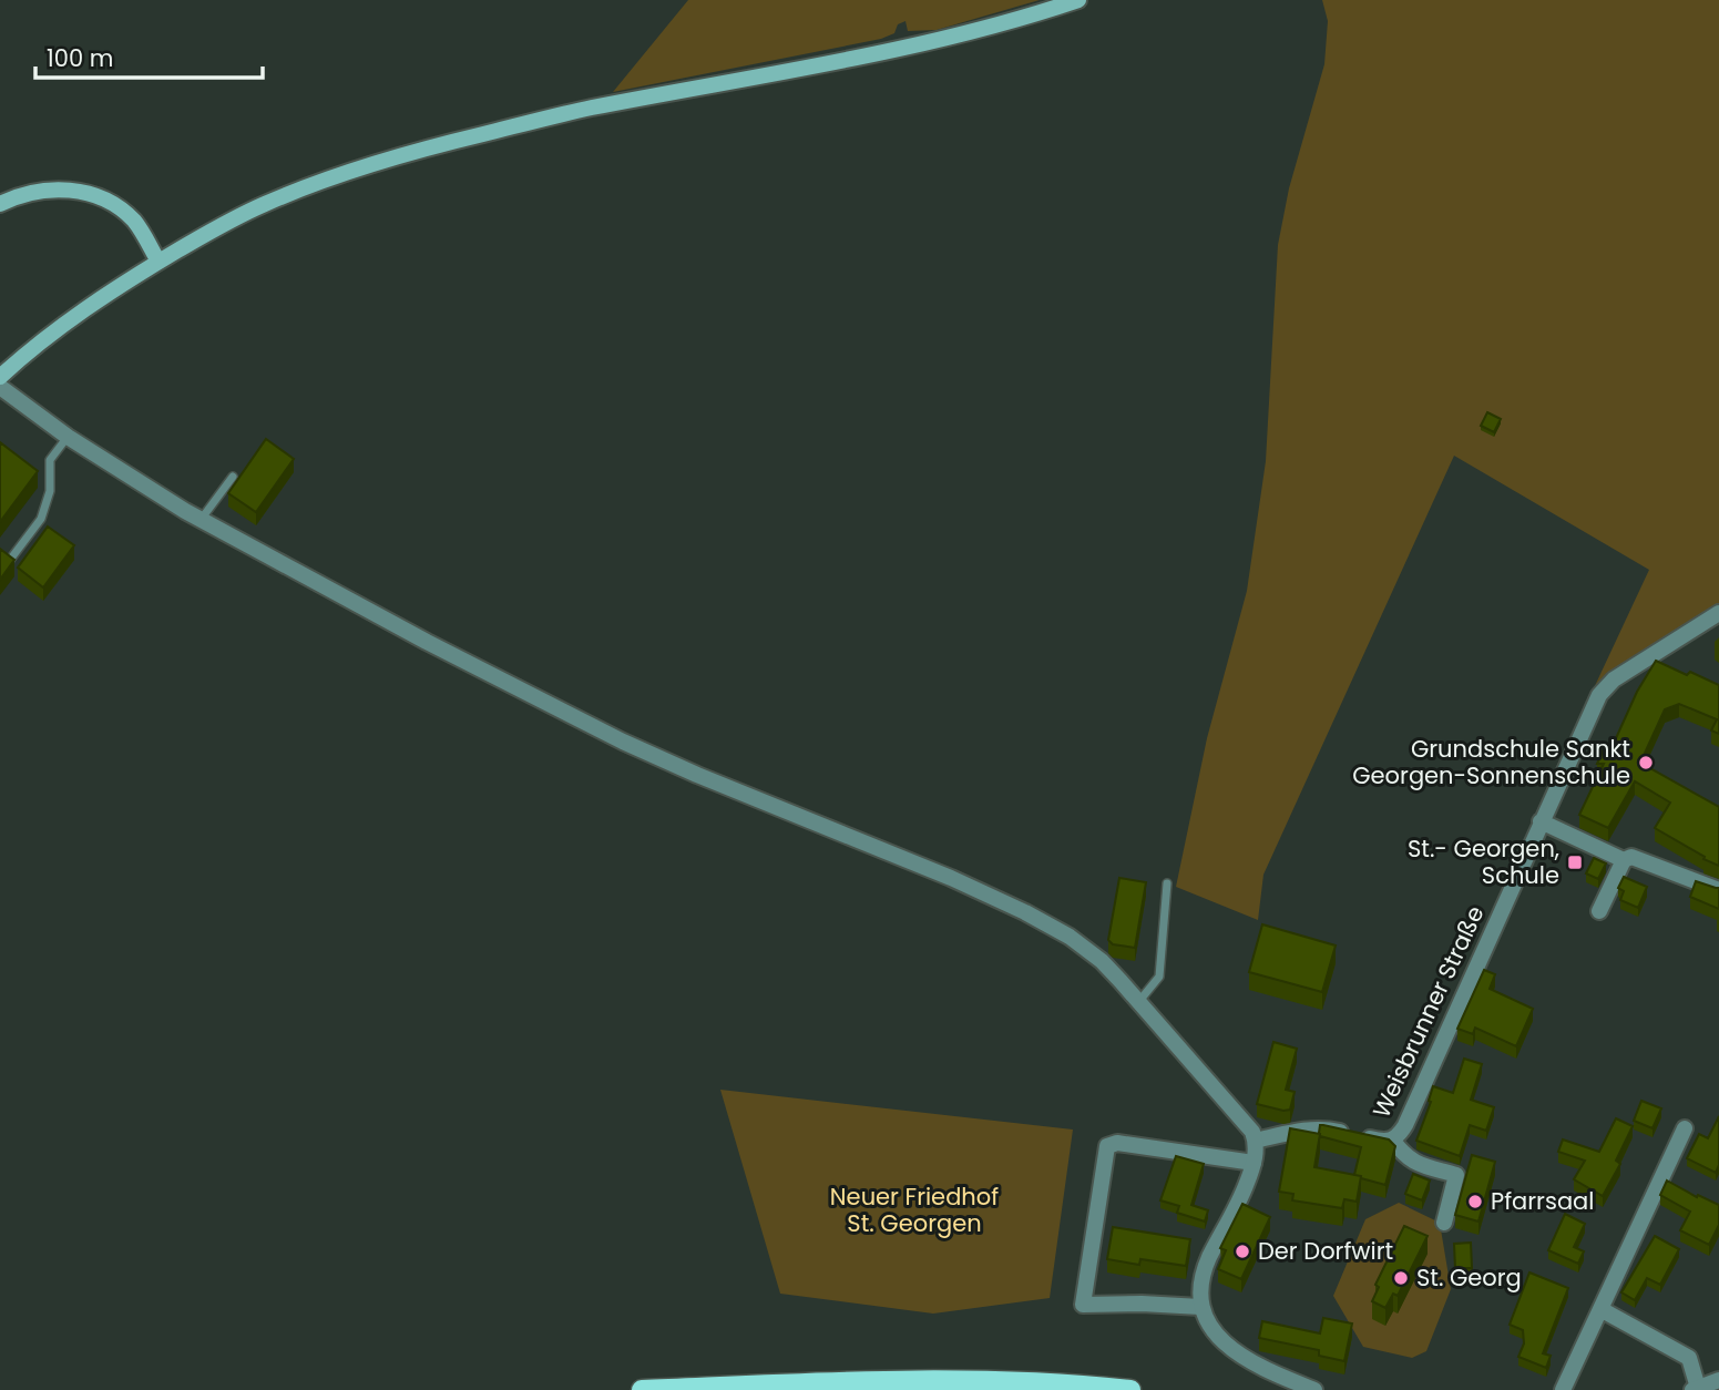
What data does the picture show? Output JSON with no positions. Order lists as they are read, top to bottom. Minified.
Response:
{"streets":{"street":["Weisbrunner Straße"]},"parks":["Neuer Friedhof St. Georgen"],"places":{"other":["Grundschule Sankt Georgen-Sonnenschule","Pfarrsaal","Der Dorfwirt","St. Georg"],"transit":["St.- Georgen, Schule"]},"scale_bar":"100 m"}
